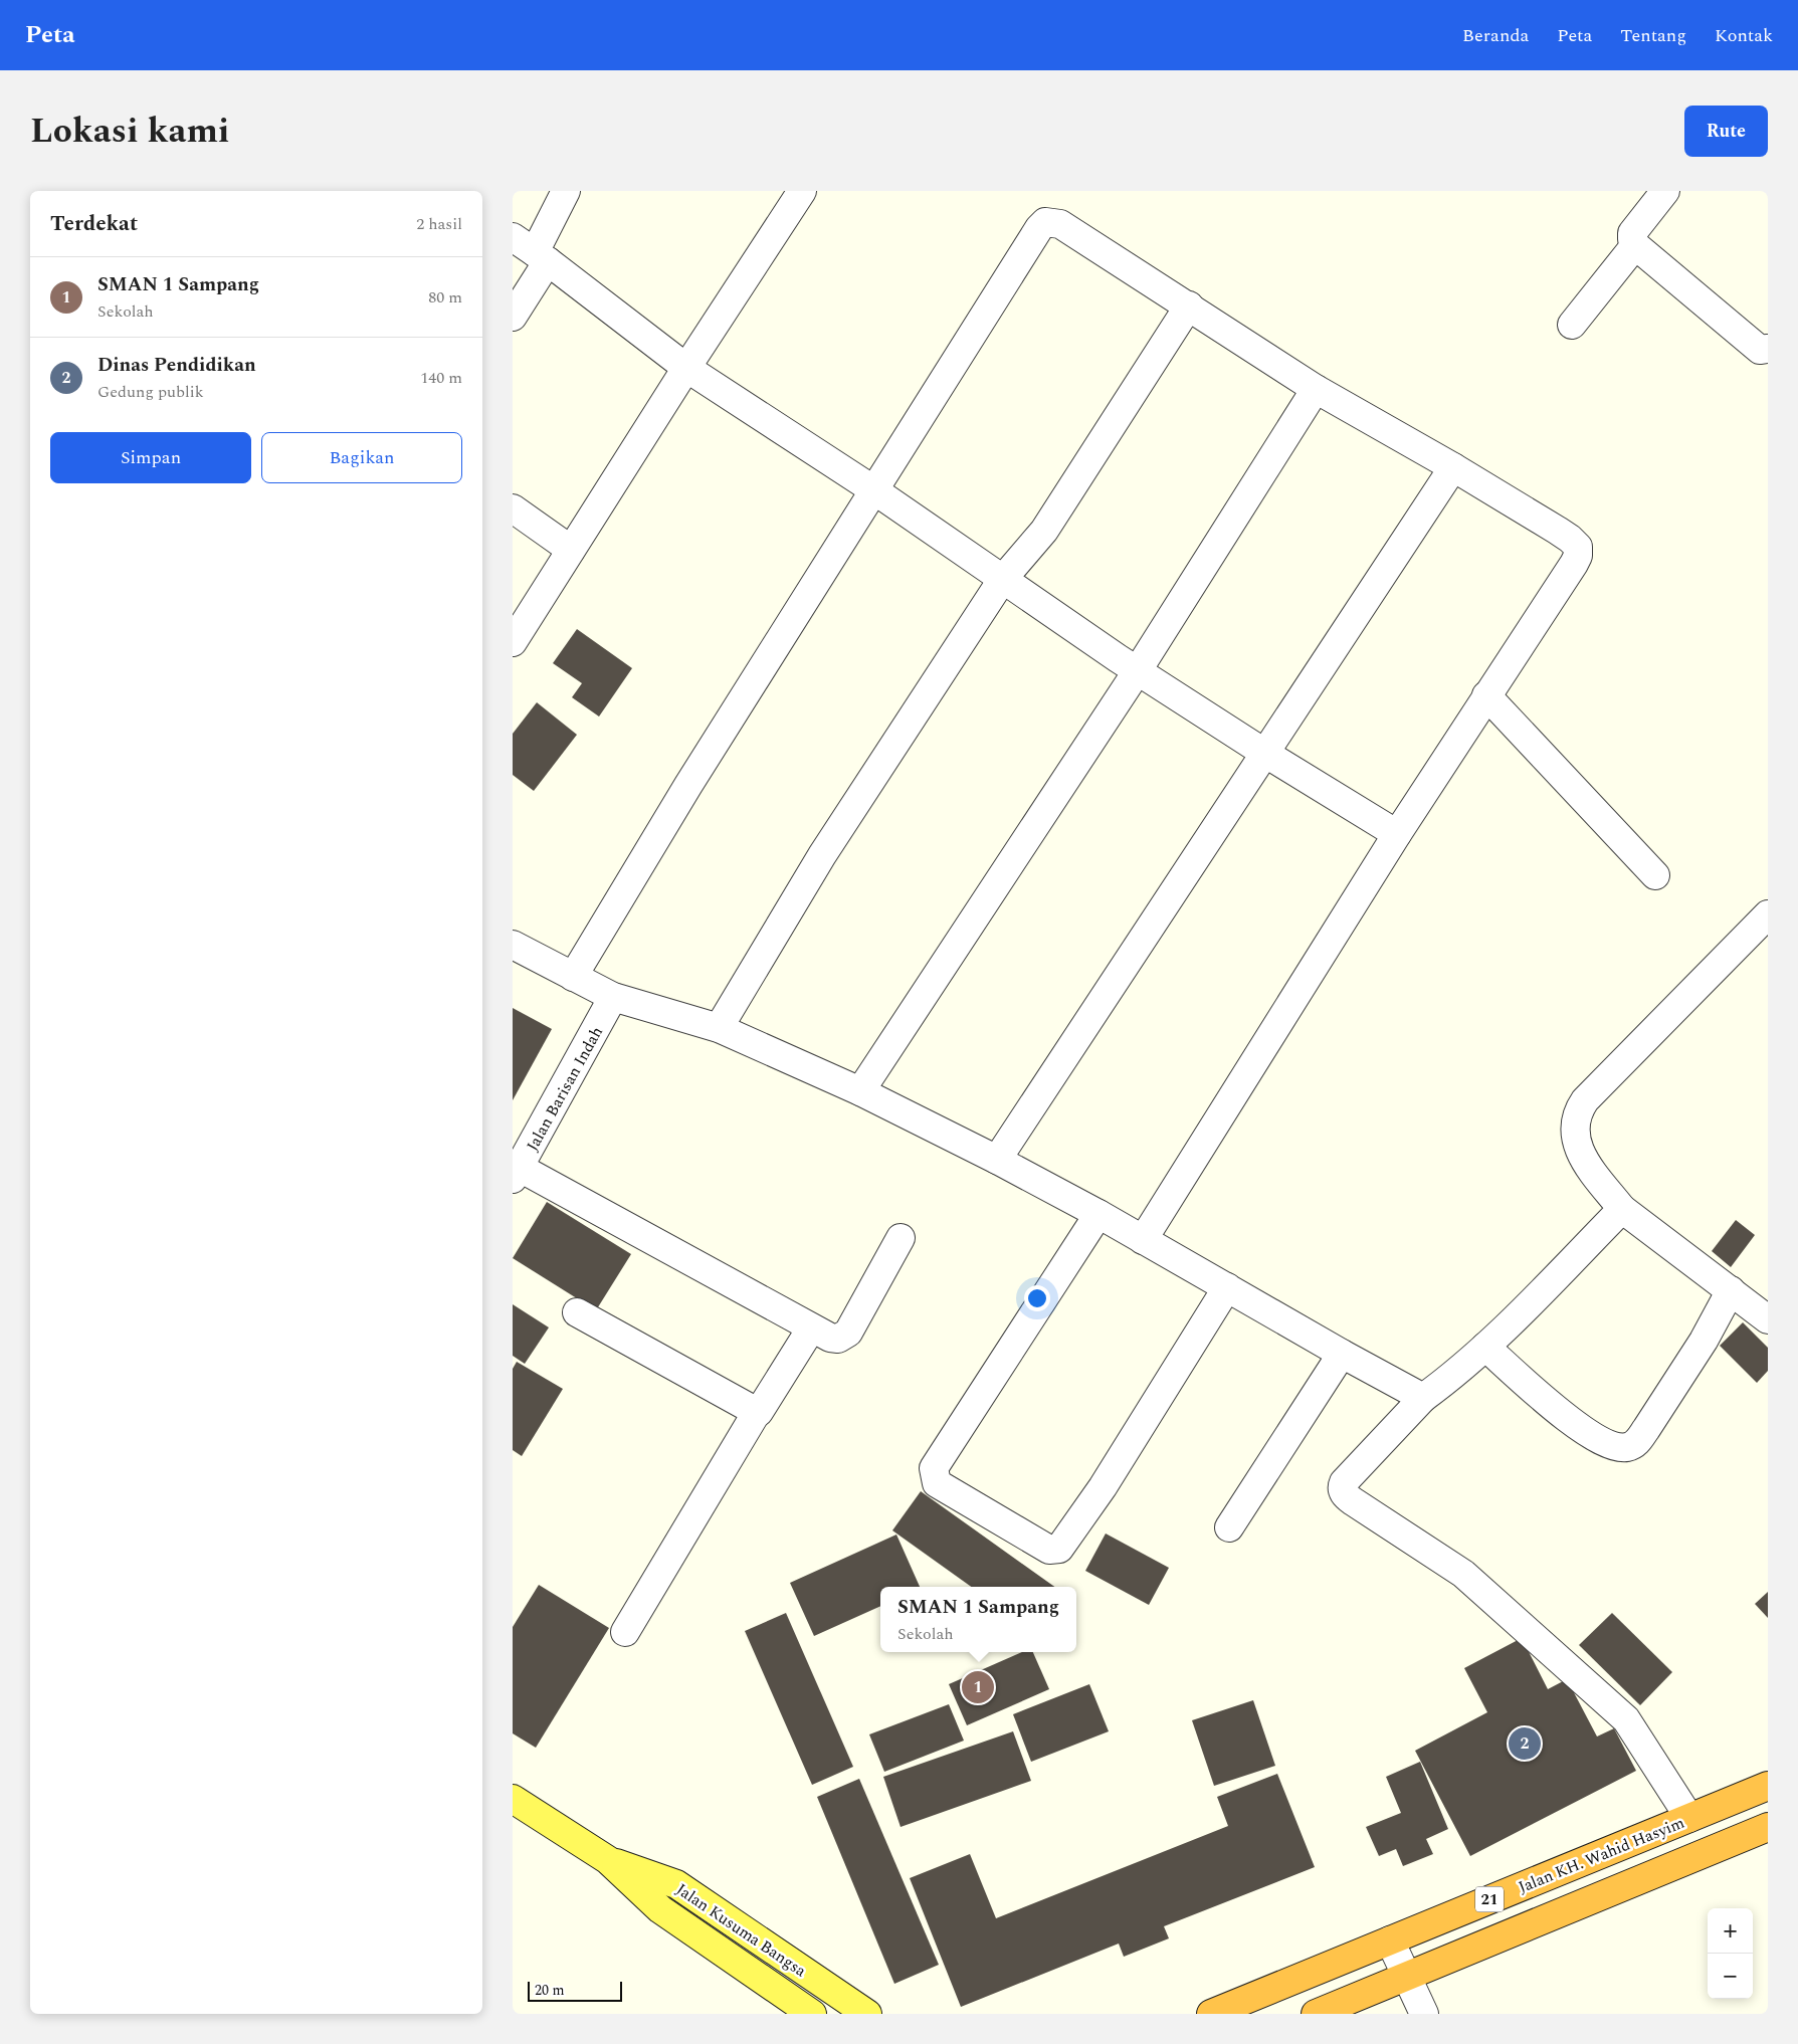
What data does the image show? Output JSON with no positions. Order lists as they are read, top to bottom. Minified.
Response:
{"streets":{"highway":["Jalan KH. Wahid Hasyim","21"],"main road":["Jalan Kusuma Bangsa"],"street":["Jalan Barisan Indah"]},"scale_bar":"20 m","page":{"header":"Peta","nav":["Beranda","Peta","Tentang","Kontak"],"title":"Lokasi kami","buttons":["Rute",["Simpan","Bagikan"]],"heading":["Terdekat","2 hasil"],"list":[{"mark":"1","name":"SMAN 1 Sampang","note":"Sekolah","value":"80 m"},{"mark":"2","name":"Dinas Pendidikan","note":"Gedung publik","value":"140 m"}],"popup":["SMAN 1 Sampang","Sekolah"],"pins":["1","2"],"map_buttons":["+","−"],"scale":"20 m"}}
